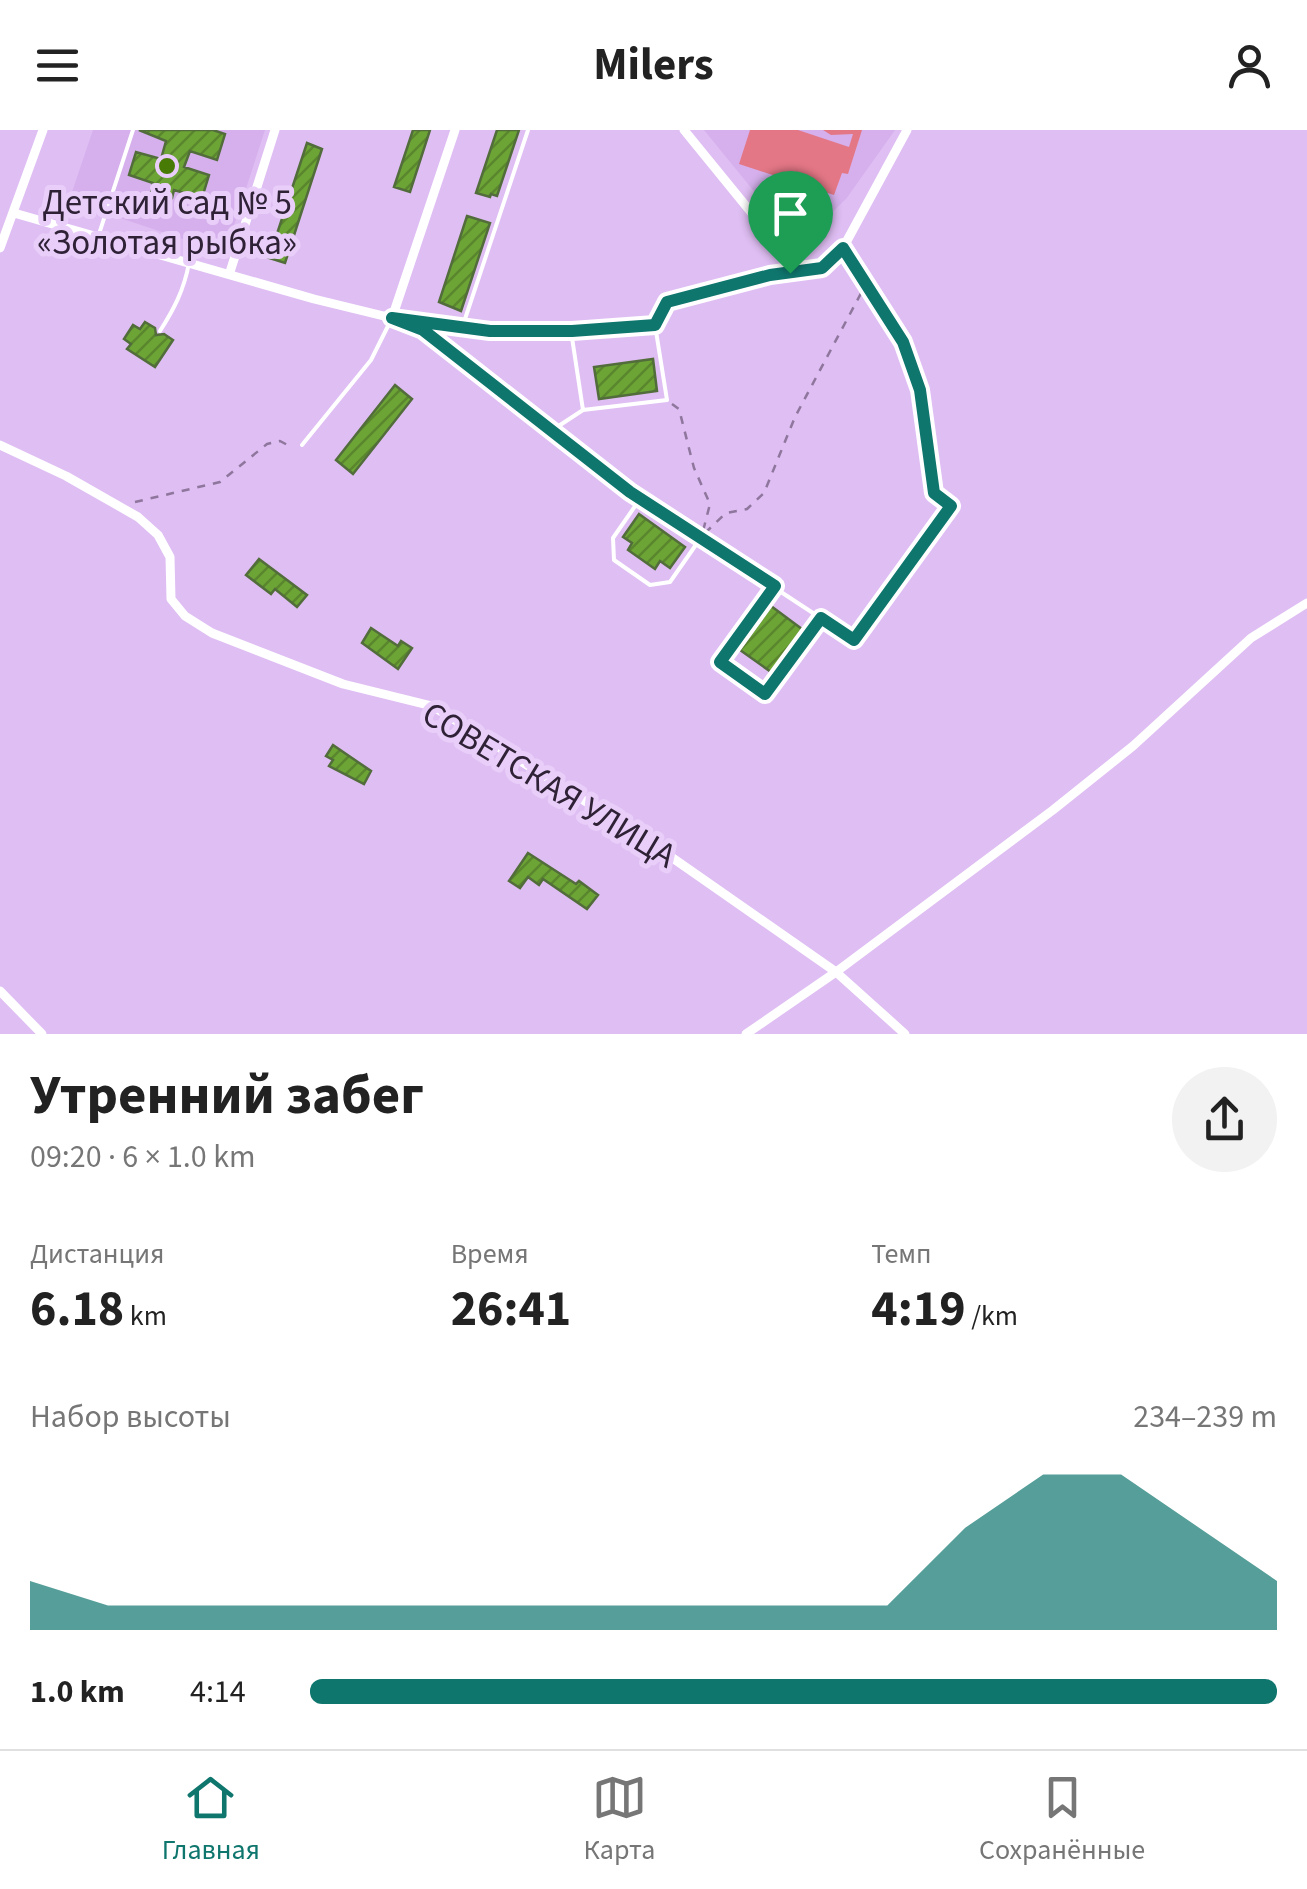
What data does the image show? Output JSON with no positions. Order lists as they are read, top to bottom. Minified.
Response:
{"streets":{"street":["СОВЕТСКАЯ УЛИЦА"]},"places":["Детский сад № 5 «Золотая рыбка»"],"page":{"header":"Milers","heading":["Утренний забег","09:20 · 6 × 1.0 km"],"stats":[["Дистанция","6.18 km"],["Время","26:41"],["Темп","4:19 /km"]],"chart":["Набор высоты","234–239 m"],"list":[{"name":"1.0 km","note":"4:14"}],"tabs":["Главная","Карта","Сохранённые"]}}
